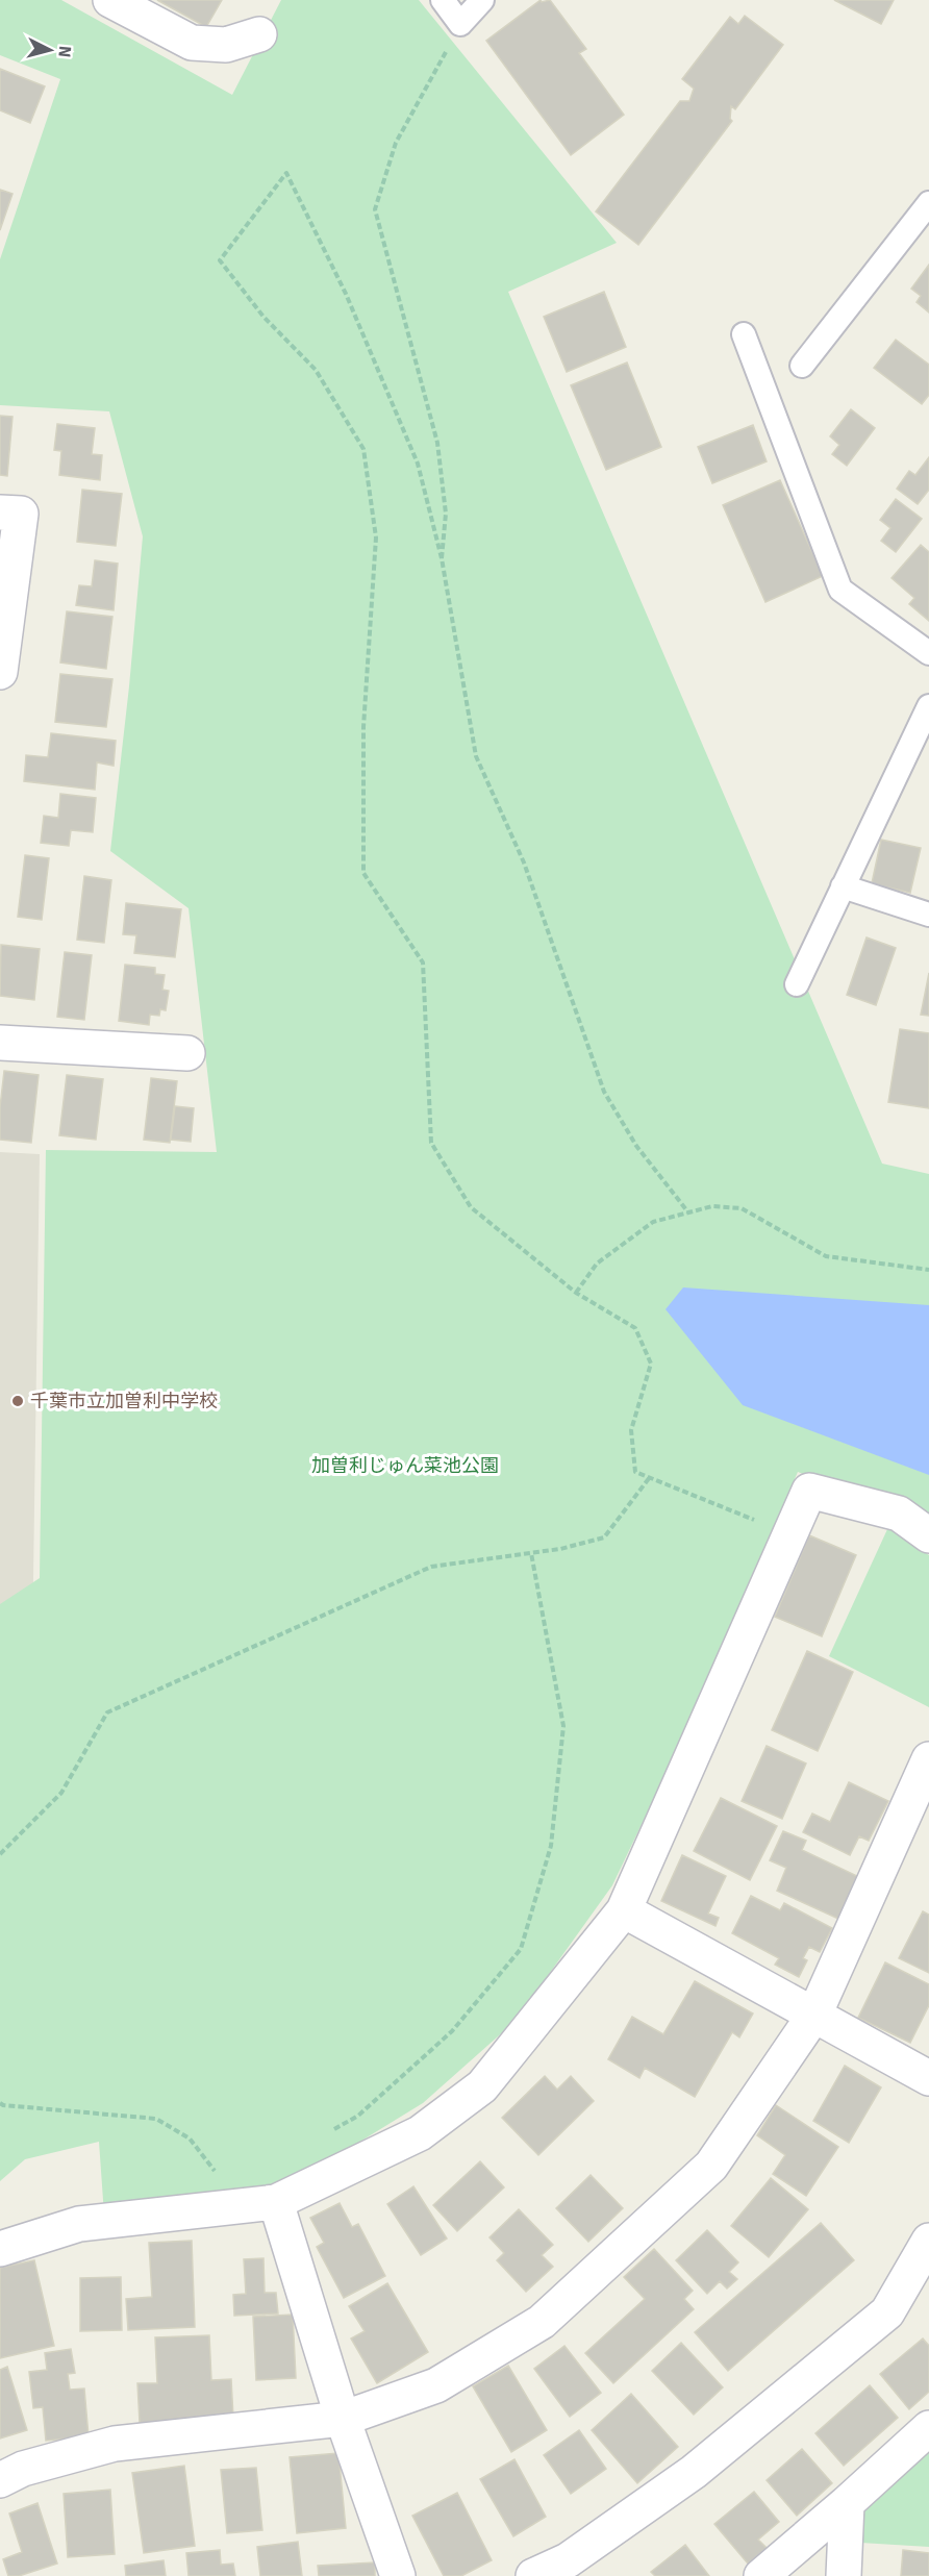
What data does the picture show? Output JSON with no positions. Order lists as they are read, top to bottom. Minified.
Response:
{"parks":["加曽利じゅん菜池公園"],"places":["千葉市立加曽利中学校"],"north":"right"}
